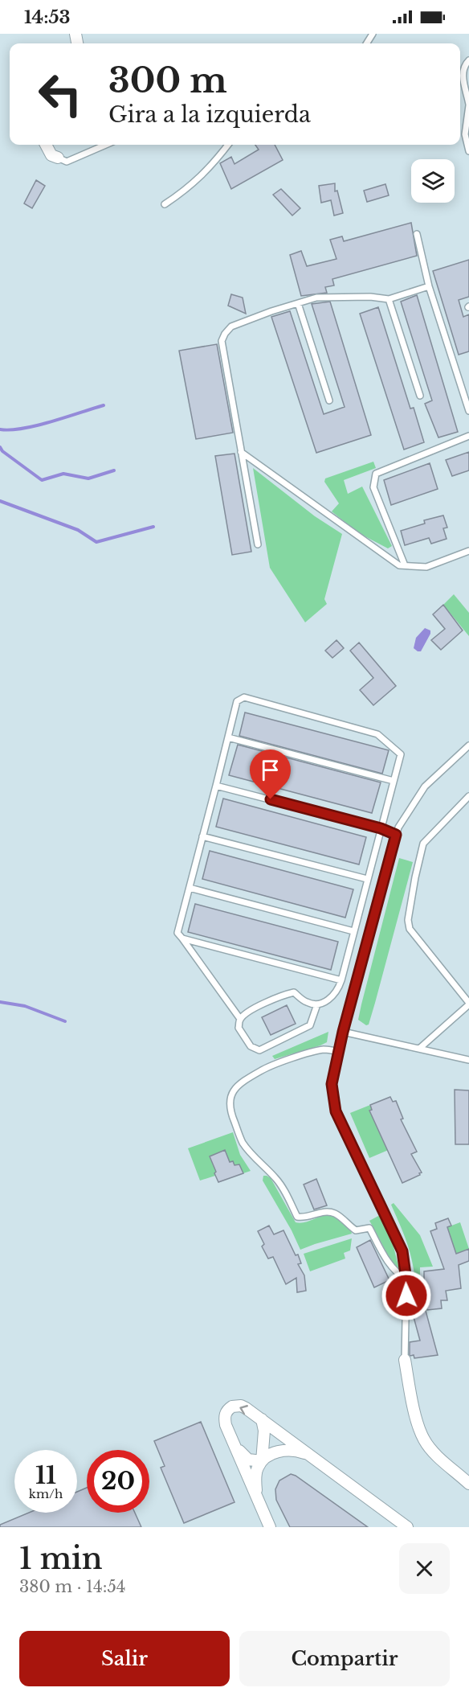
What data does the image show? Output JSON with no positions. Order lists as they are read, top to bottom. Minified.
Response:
{"page":{"status":"14:53","turn":["300 m","Gira a la izquierda"],"speed":"11 km/h","limit":"20","heading":["1 min","380 m · 14:54"],"buttons":["Salir","Compartir"]}}
